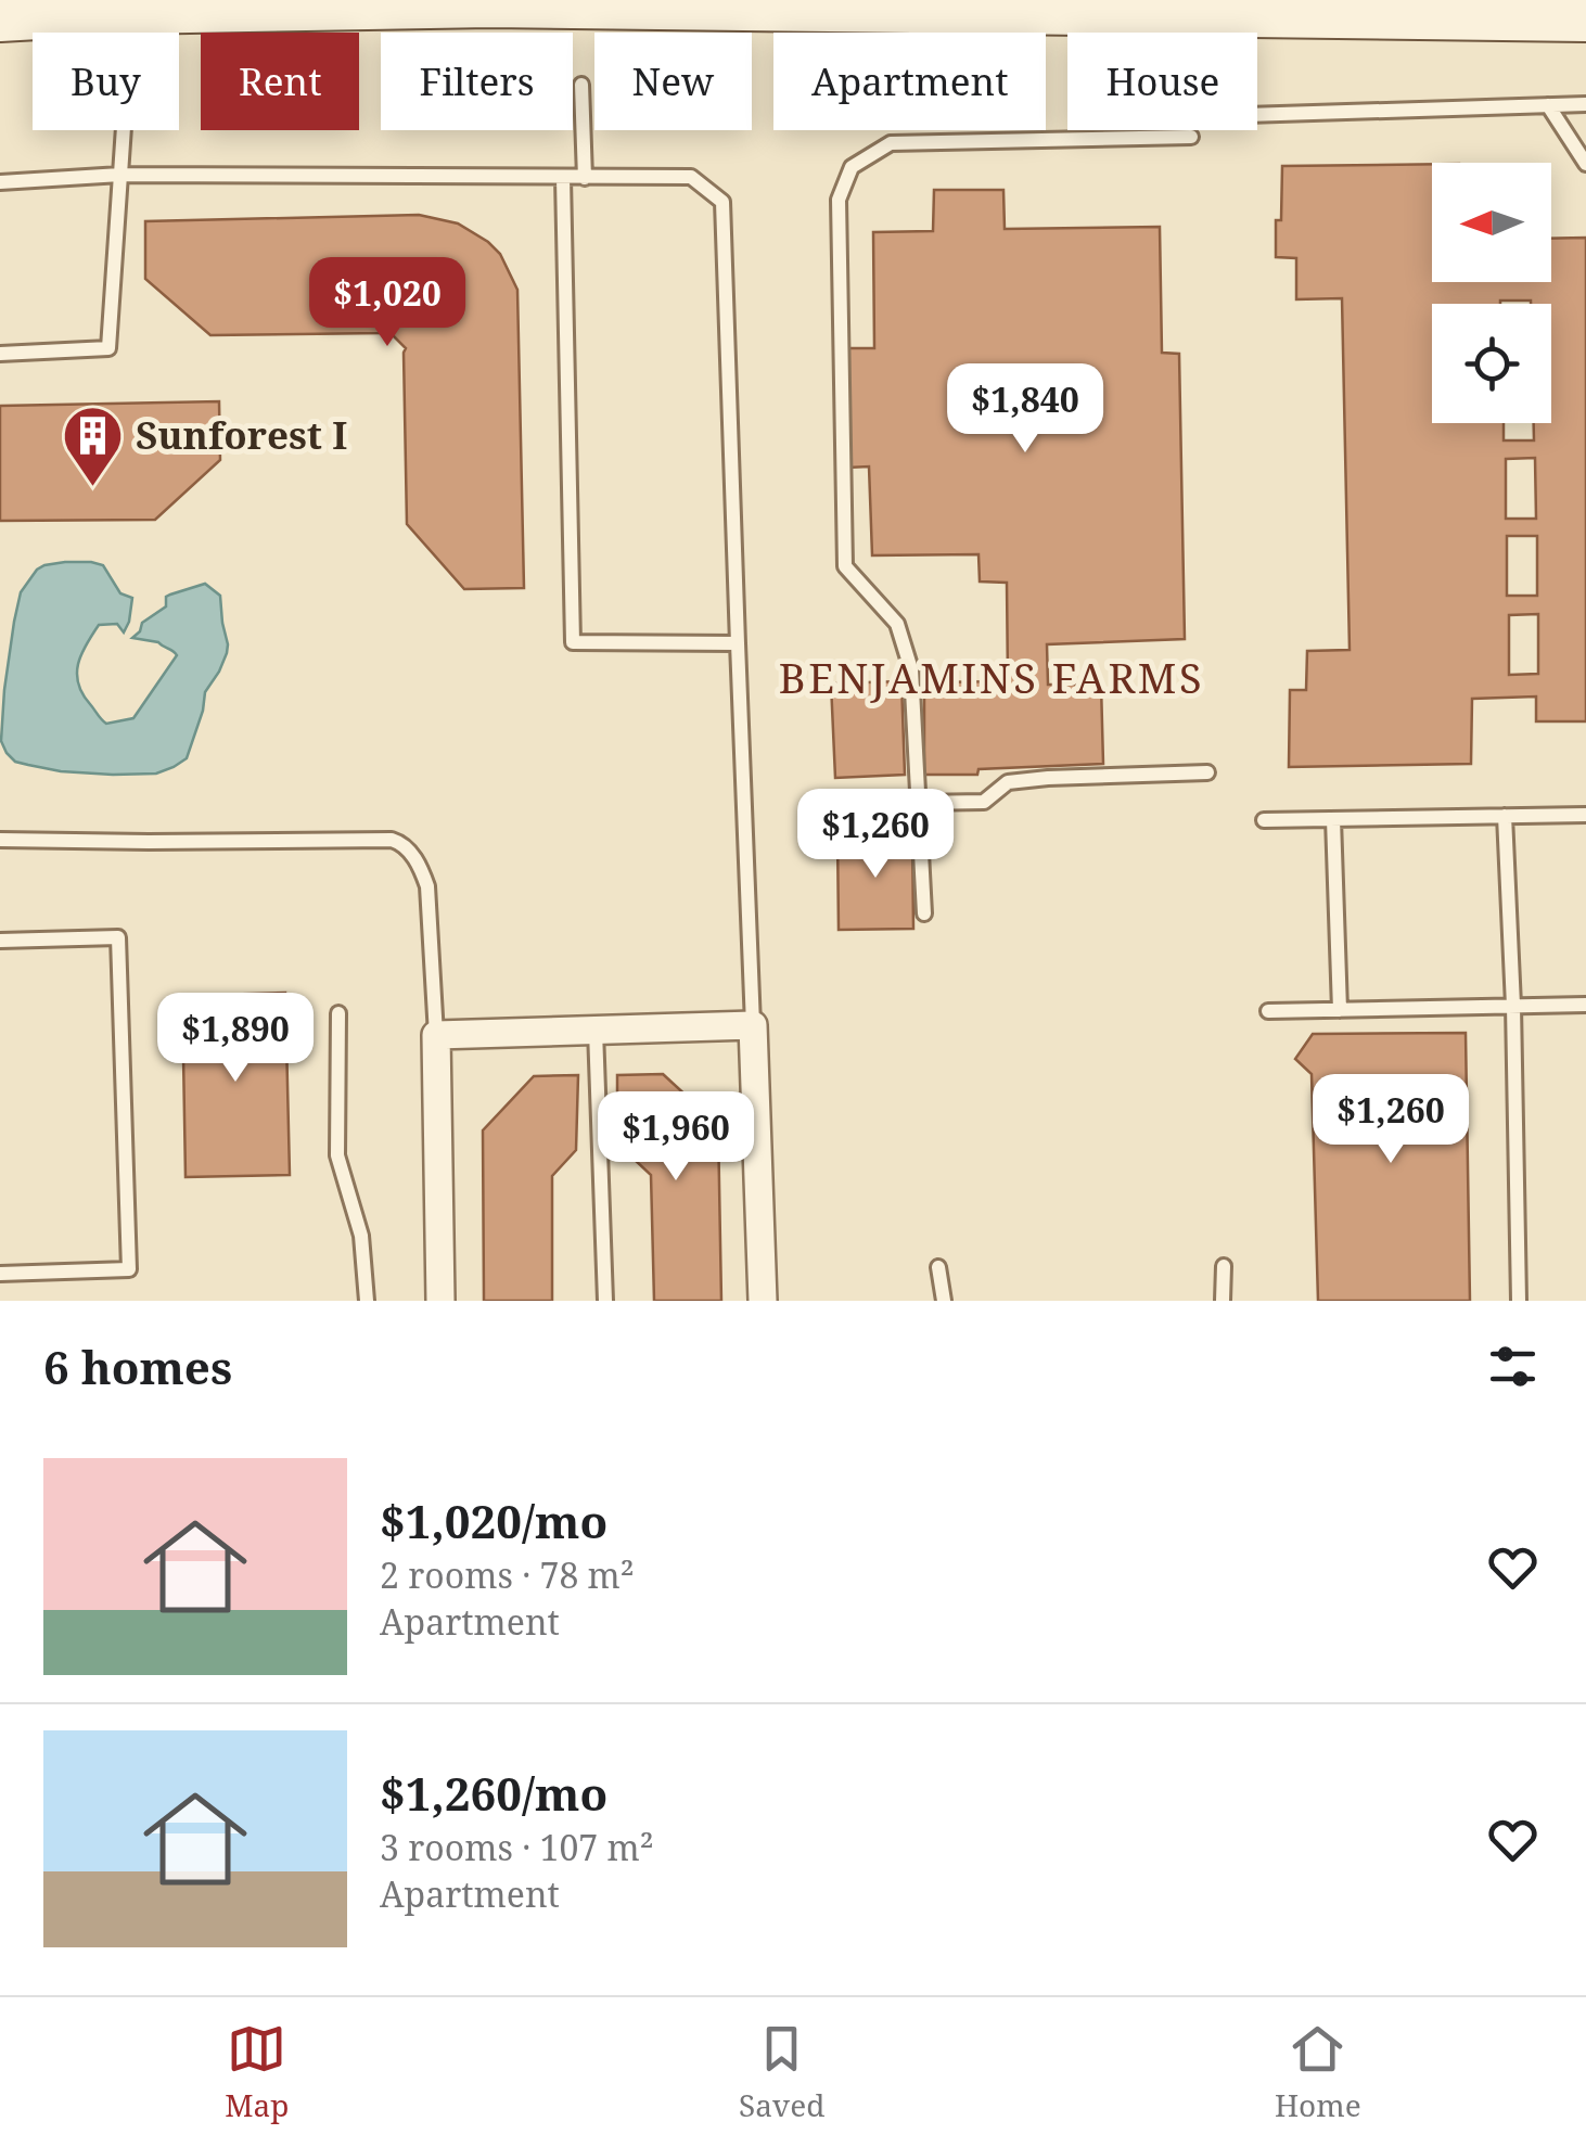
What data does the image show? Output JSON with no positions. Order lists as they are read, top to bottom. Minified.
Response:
{"districts":["BENJAMINS FARMS"],"places":{"building":["Sunforest I"]},"north":"left","page":{"chip":["Buy","Rent","Filters","New","Apartment","House"],"price":["$1,020","$1,840","$1,260","$1,890","$1,260","$1,960"],"heading":"6 homes","list":[{"name":"$1,020/mo","note":"2 rooms · 78 m² · Apartment"},{"name":"$1,260/mo","note":"3 rooms · 107 m² · Apartment"}],"tabs":["Map","Saved","Home"]}}
